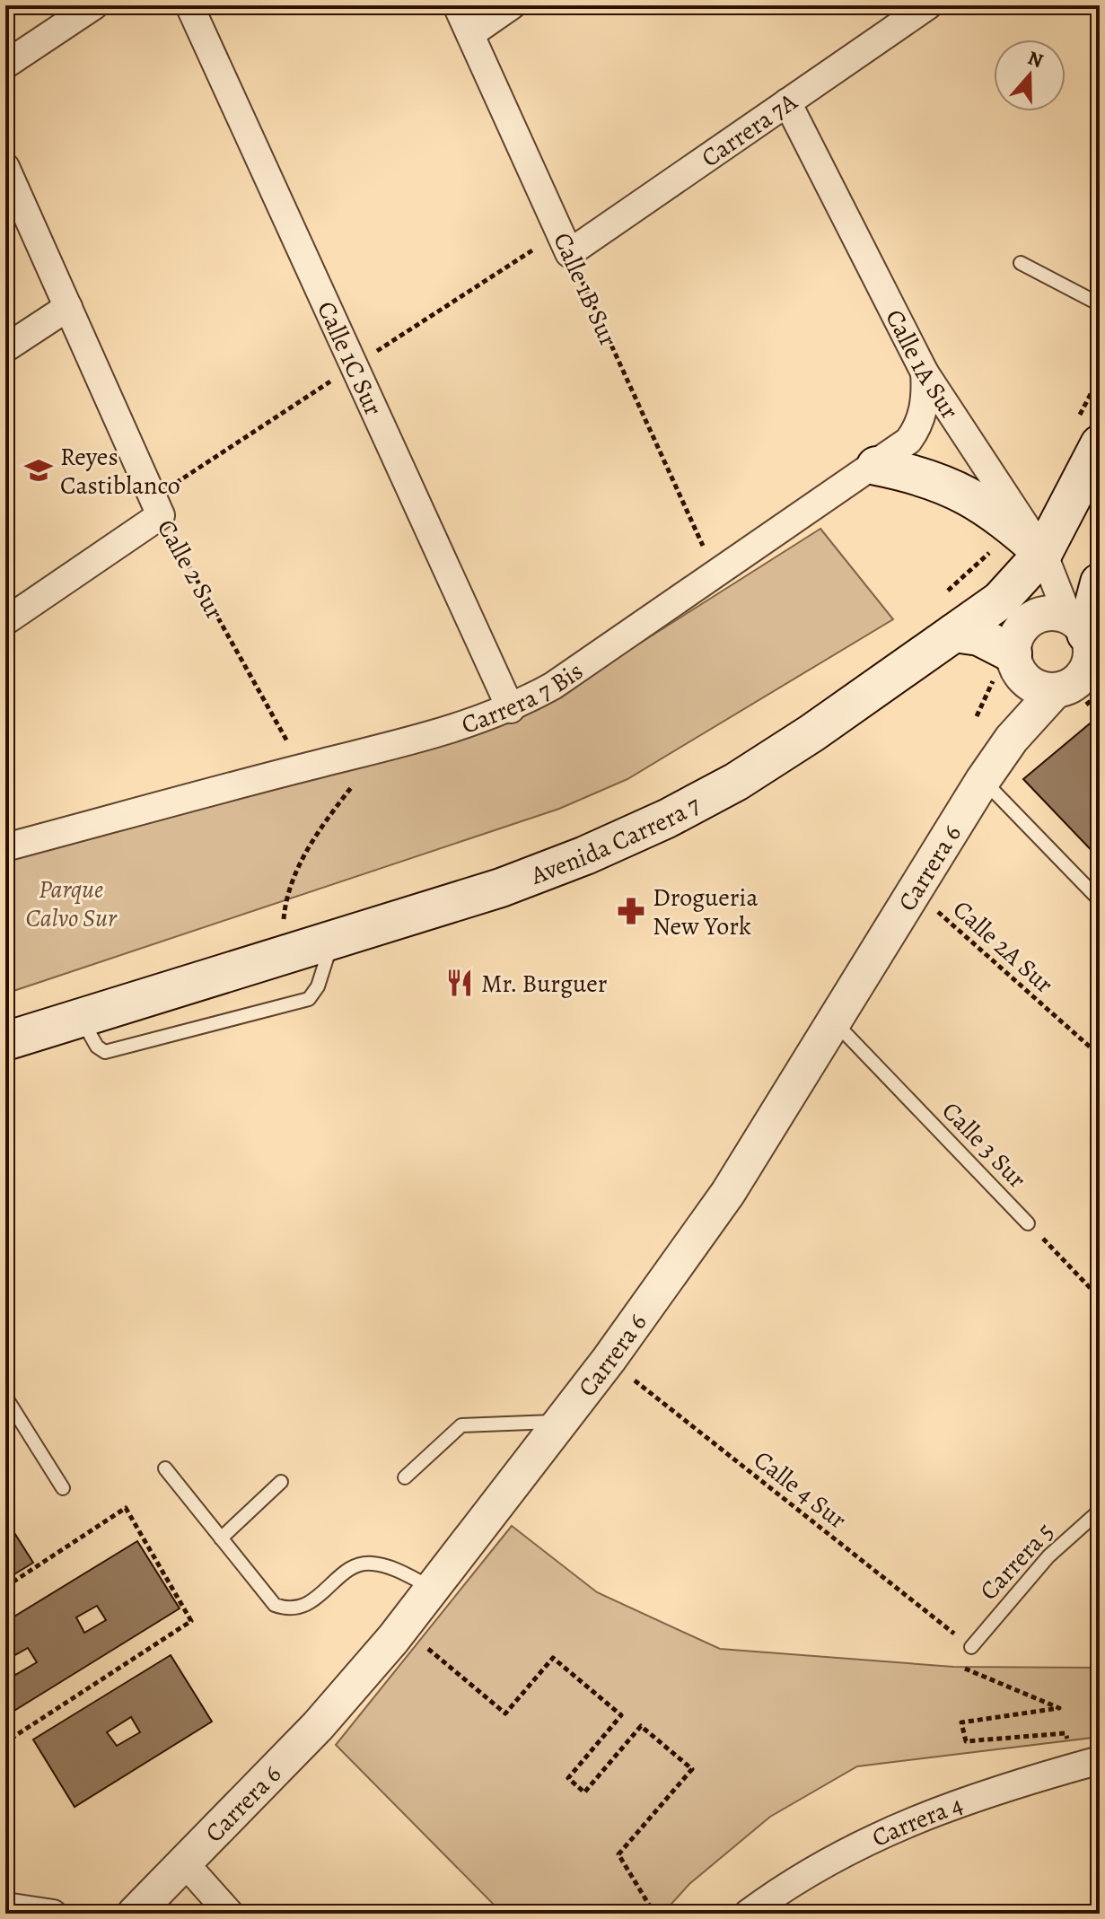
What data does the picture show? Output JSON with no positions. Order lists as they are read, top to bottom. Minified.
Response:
{"streets":{"main road":["Avenida Carrera 7"],"street":["Carrera 7A","Calle 1B Sur","Calle 1C Sur","Calle 1A Sur","Calle 2 Sur","Carrera 7 Bis","Carrera 6","Carrera 4"],"lane":["Calle 3 Sur","Carrera 5"],"path":["Calle 2A Sur","Calle 4 Sur"]},"crossings":[["Carrera 7A","Calle 1B Sur"],["Carrera 7A","Calle 1A Sur"],["Calle 1B Sur","Carrera 7 Bis"],["Calle 1C Sur","Carrera 7 Bis"],["Calle 1A Sur","Carrera 7 Bis"],["Calle 1A Sur","Avenida Carrera 7"],["Calle 1A Sur","Carrera 6"],["Calle 2 Sur","Carrera 7 Bis"],["Carrera 6","Calle 2A Sur"],["Carrera 6","Calle 3 Sur"],["Carrera 6","Calle 4 Sur"],["Calle 4 Sur","Carrera 5"]],"parks":["Parque Calvo Sur"],"places":{"school or university":["Reyes Castiblanco"],"pharmacy":["Drogueria New York"],"restaurant":["Mr. Burguer"]},"north":"top"}
